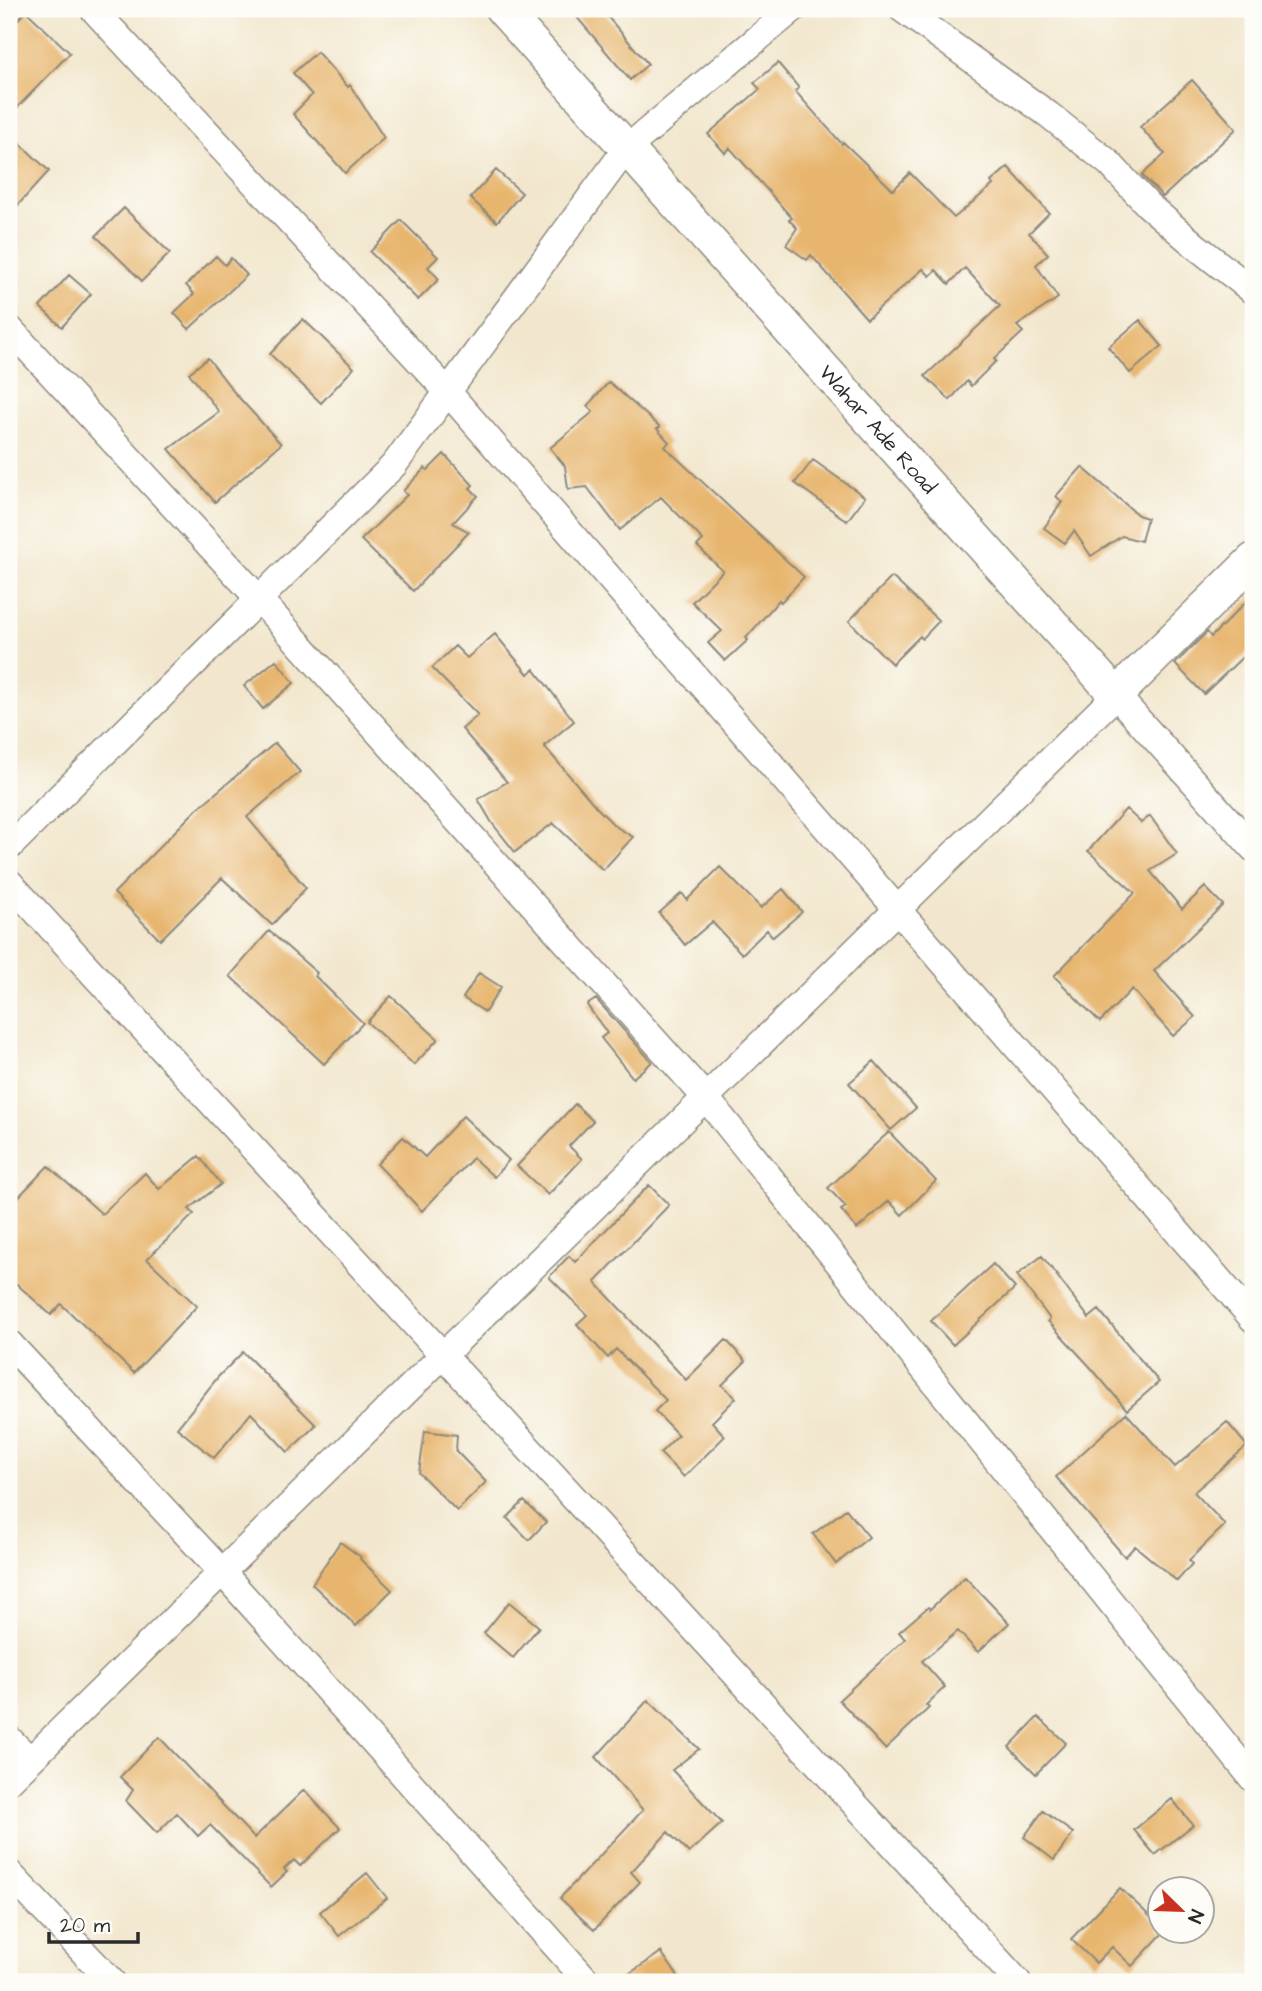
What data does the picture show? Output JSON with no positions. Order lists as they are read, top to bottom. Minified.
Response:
{"streets":{"street":["Wahar Ade Road"]},"scale_bar":"20 m","north":"bottom right"}
